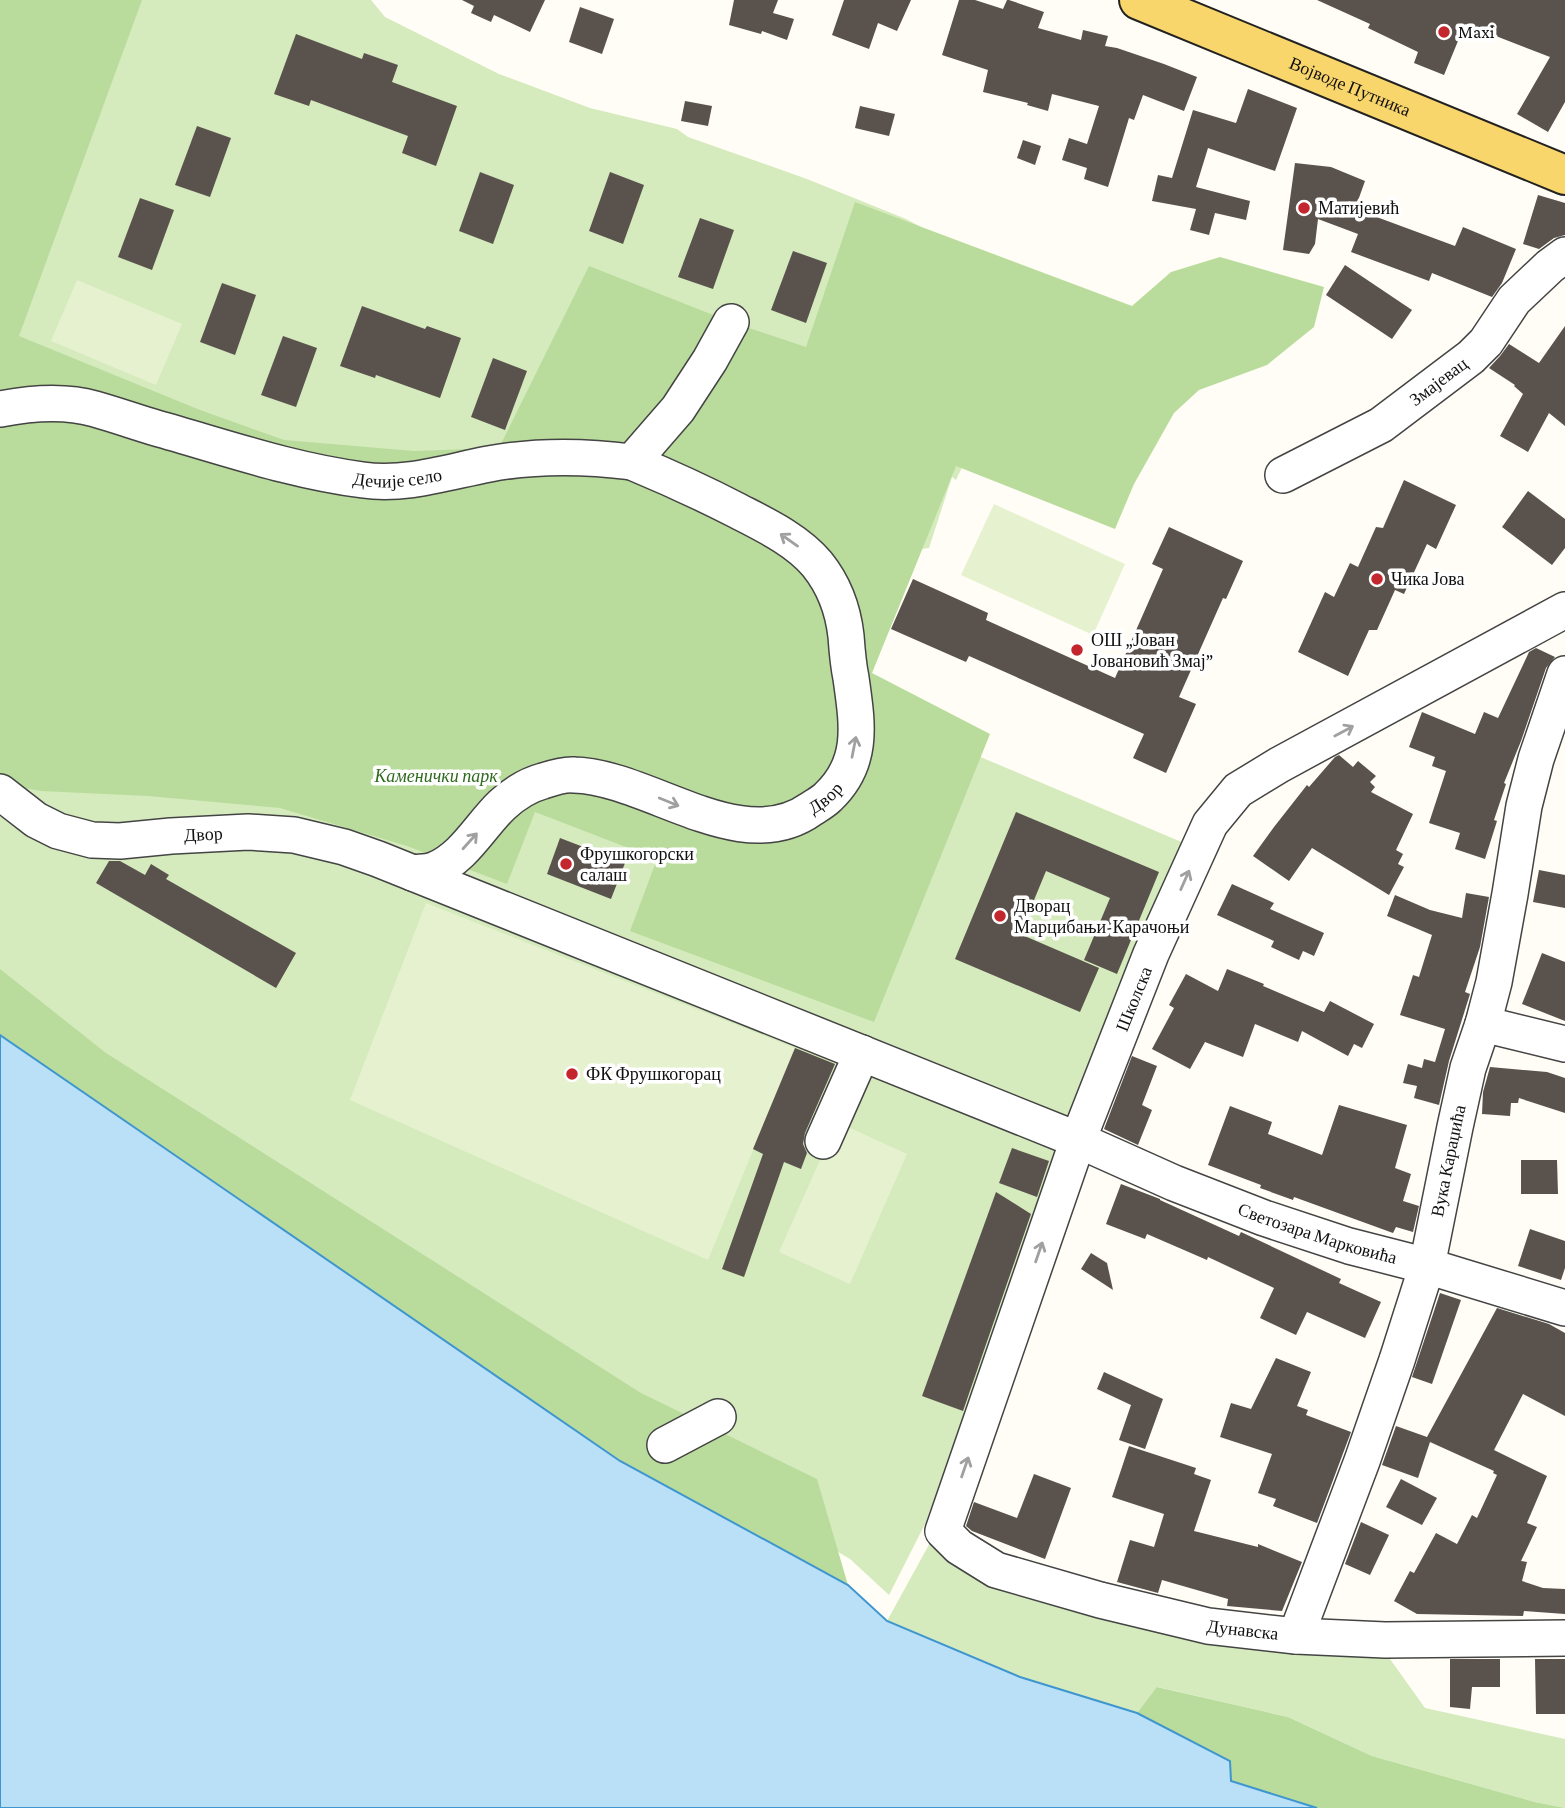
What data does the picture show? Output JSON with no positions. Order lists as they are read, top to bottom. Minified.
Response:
{"streets":{"main road":["Војводе Путника"],"street":["Змајевац","Дечије село","Двор","Школска","Вука Караџића","Светозара Марковића","Дунавска"]},"crossings":[["Дечије село","Двор"],["Двор","Школска"],["Двор","Светозара Марковића"],["Школска","Светозара Марковића"],["Школска","Дунавска"],["Вука Караџића","Светозара Марковића"],["Вука Караџића","Дунавска"]],"one_way":["Школска"],"parks":["Каменички парк"],"places":["Maxi","Матијевић","Чика Јова","ОШ „Јован Јовановић Змај”","Фрушкогорски салаш","Дворац Марцибањи-Карачоњи","ФК Фрушкогорац"]}
